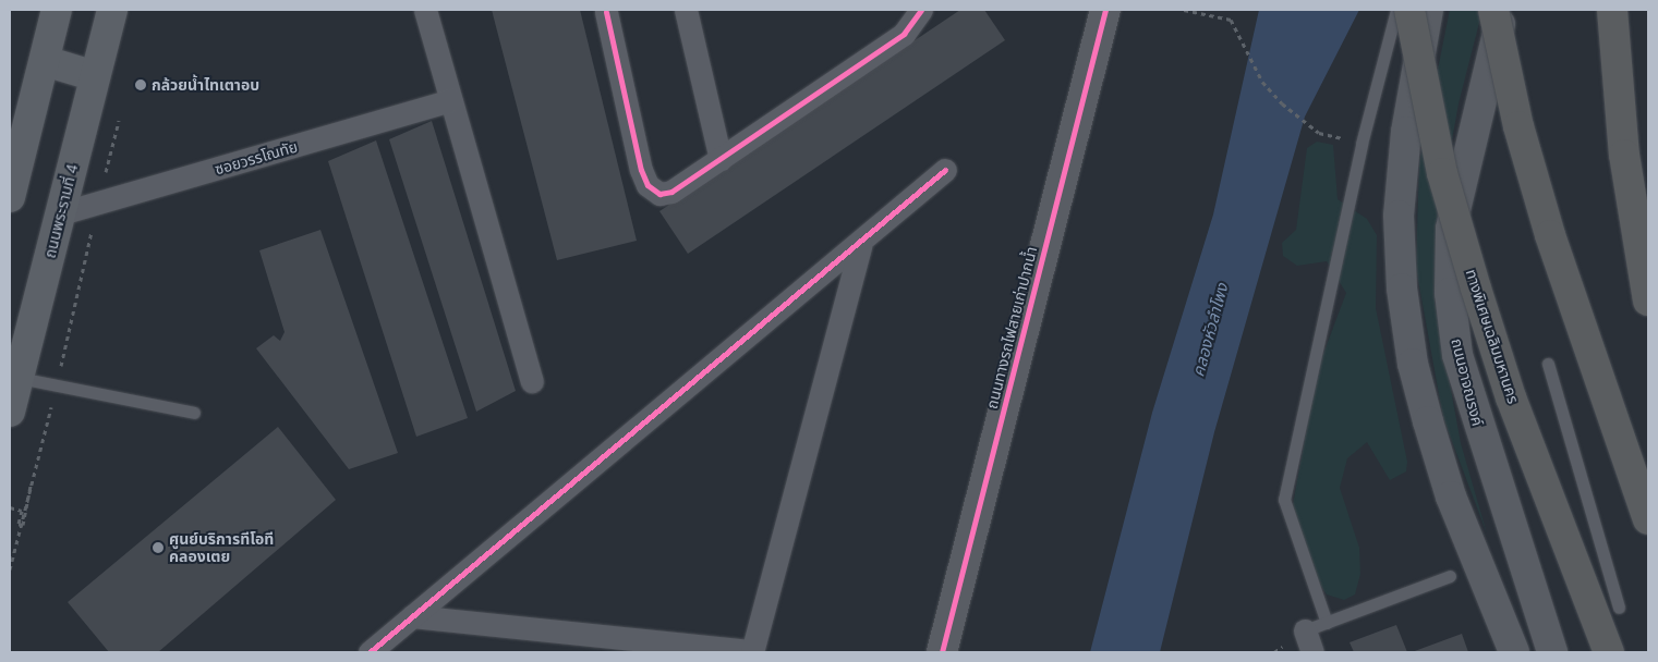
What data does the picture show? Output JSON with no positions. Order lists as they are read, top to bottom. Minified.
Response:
{"streets":{"highway":["ทางพิเศษเฉลิมมหานคร"],"main road":["ถนนพระรามที่ 4","ถนนทางรถไฟสายเก่าปากน้ำ","ถนนอาจณรงค์"],"street":["ซอยวรรโณทัย"]},"crossings":[["ซอยวรรโณทัย","ถนนพระรามที่ 4"]],"water":["คลองหัวลำโพง"],"places":["กล้วยน้ำไทเตาอบ","ศูนย์บริการทีโอที คลองเตย"]}
